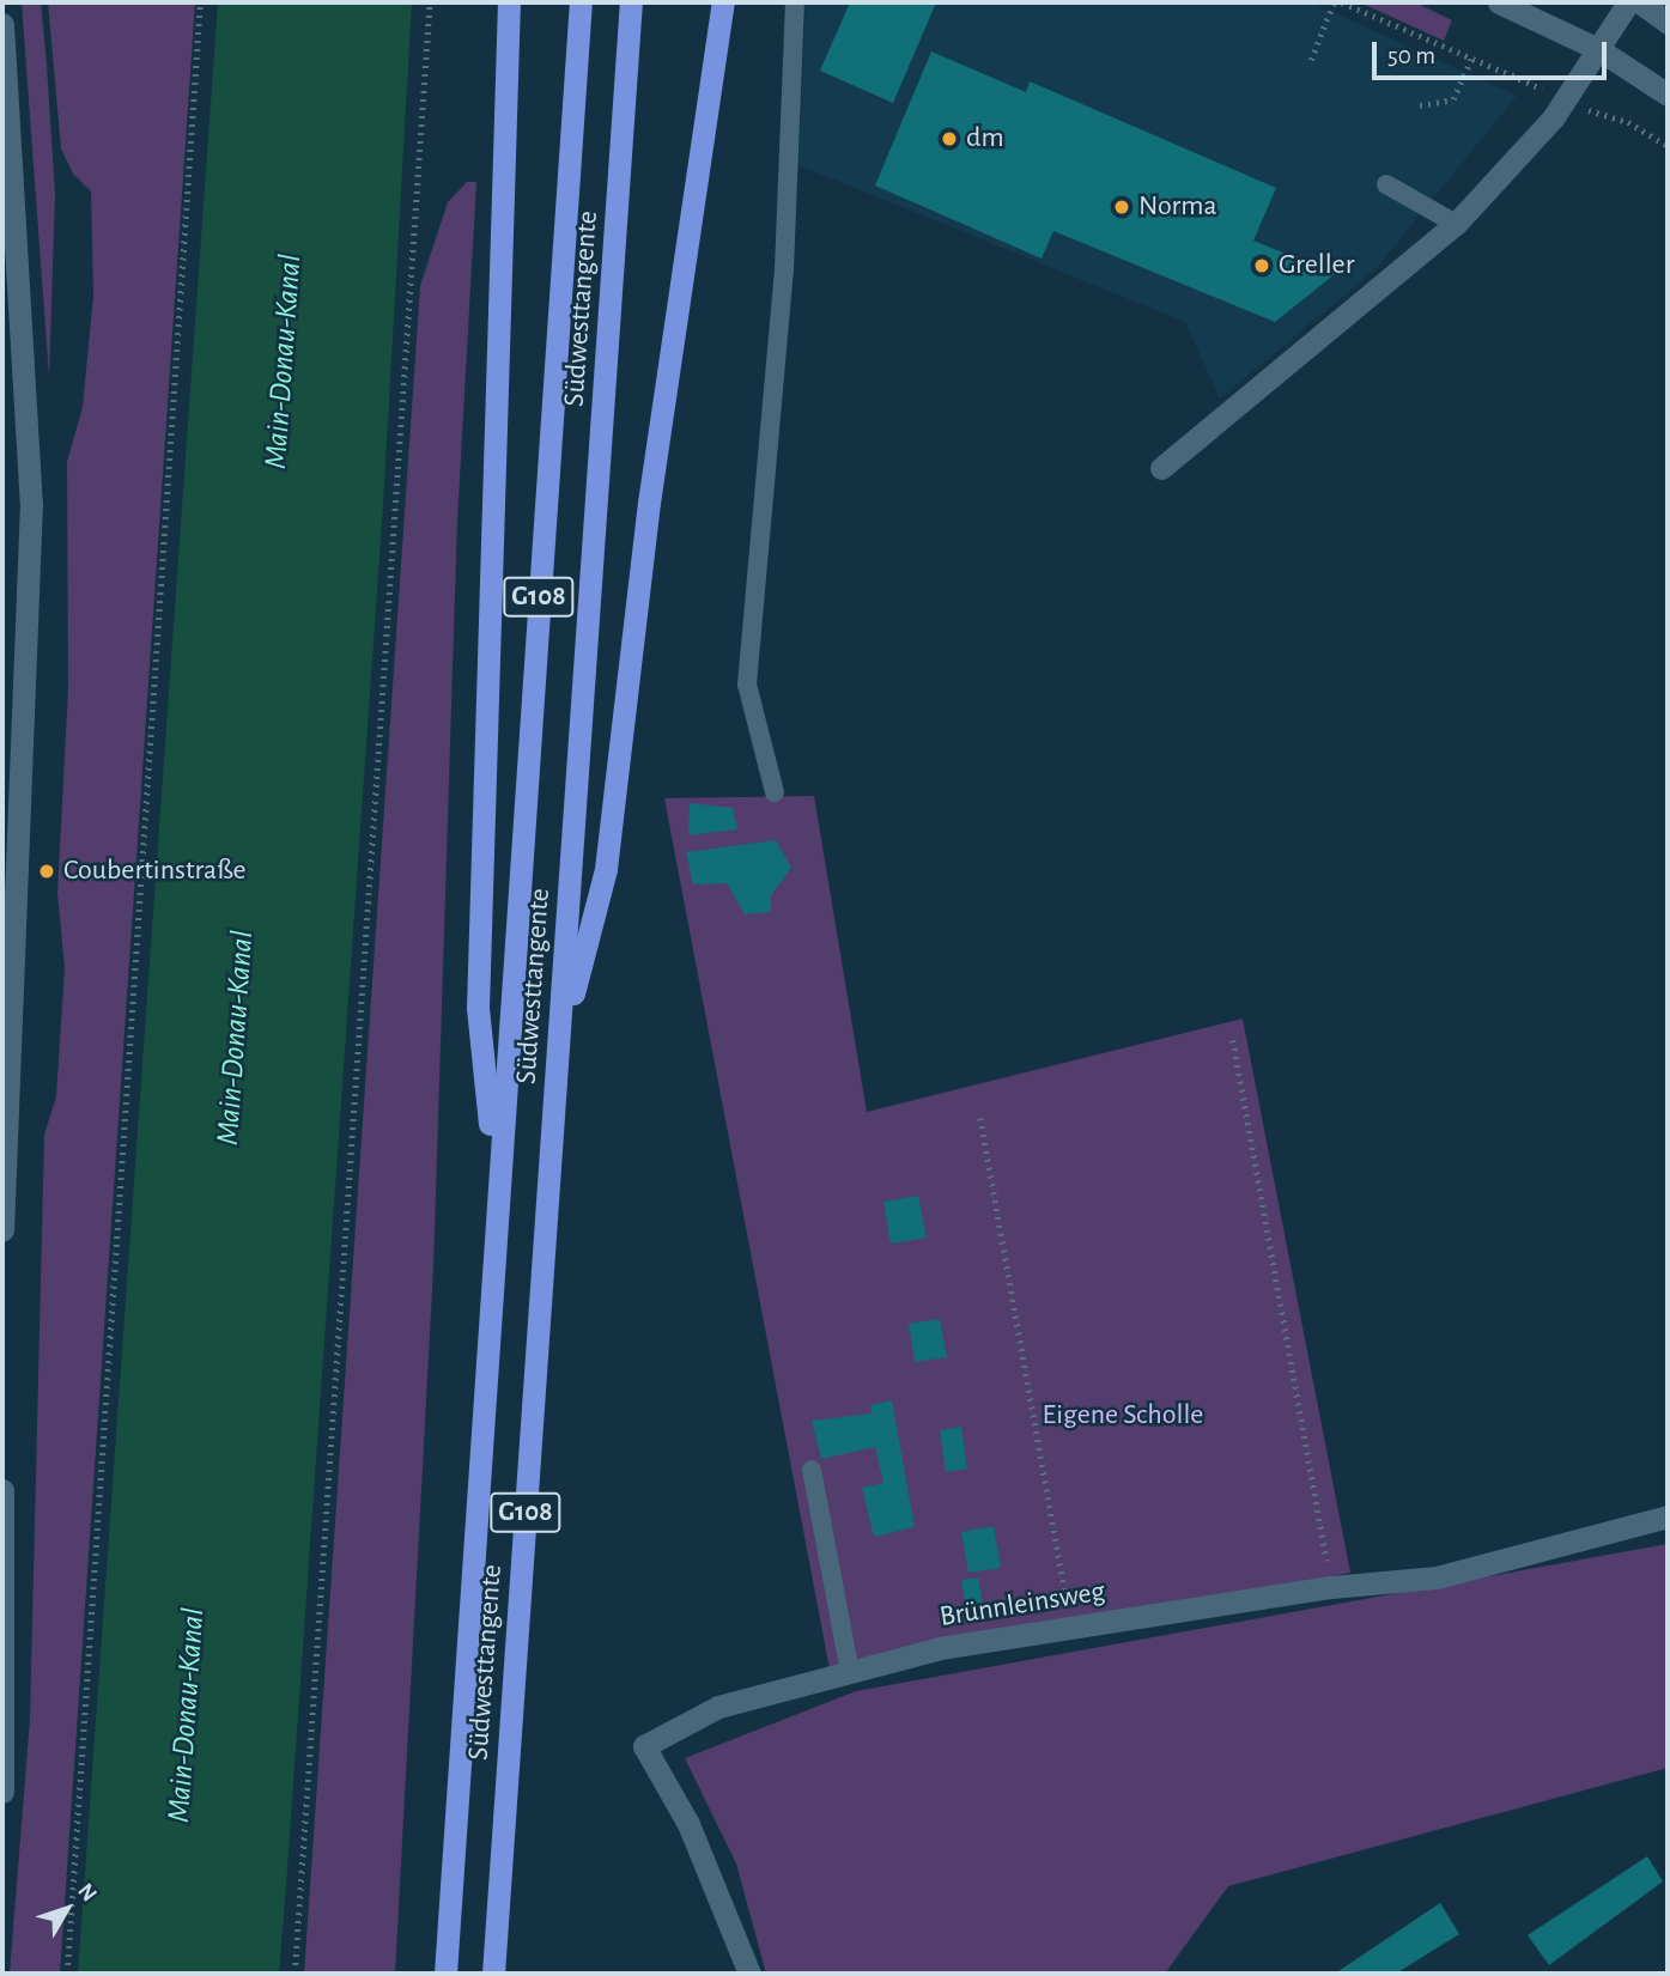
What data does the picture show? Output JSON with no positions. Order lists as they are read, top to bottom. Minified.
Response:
{"streets":{"highway":["Südwesttangente","G108"],"street":["Brünnleinsweg"]},"water":["Main-Donau-Kanal"],"parks":["Eigene Scholle"],"places":["dm","Norma","Greller","Coubertinstraße"],"scale_bar":"50 m","north":"top right"}
